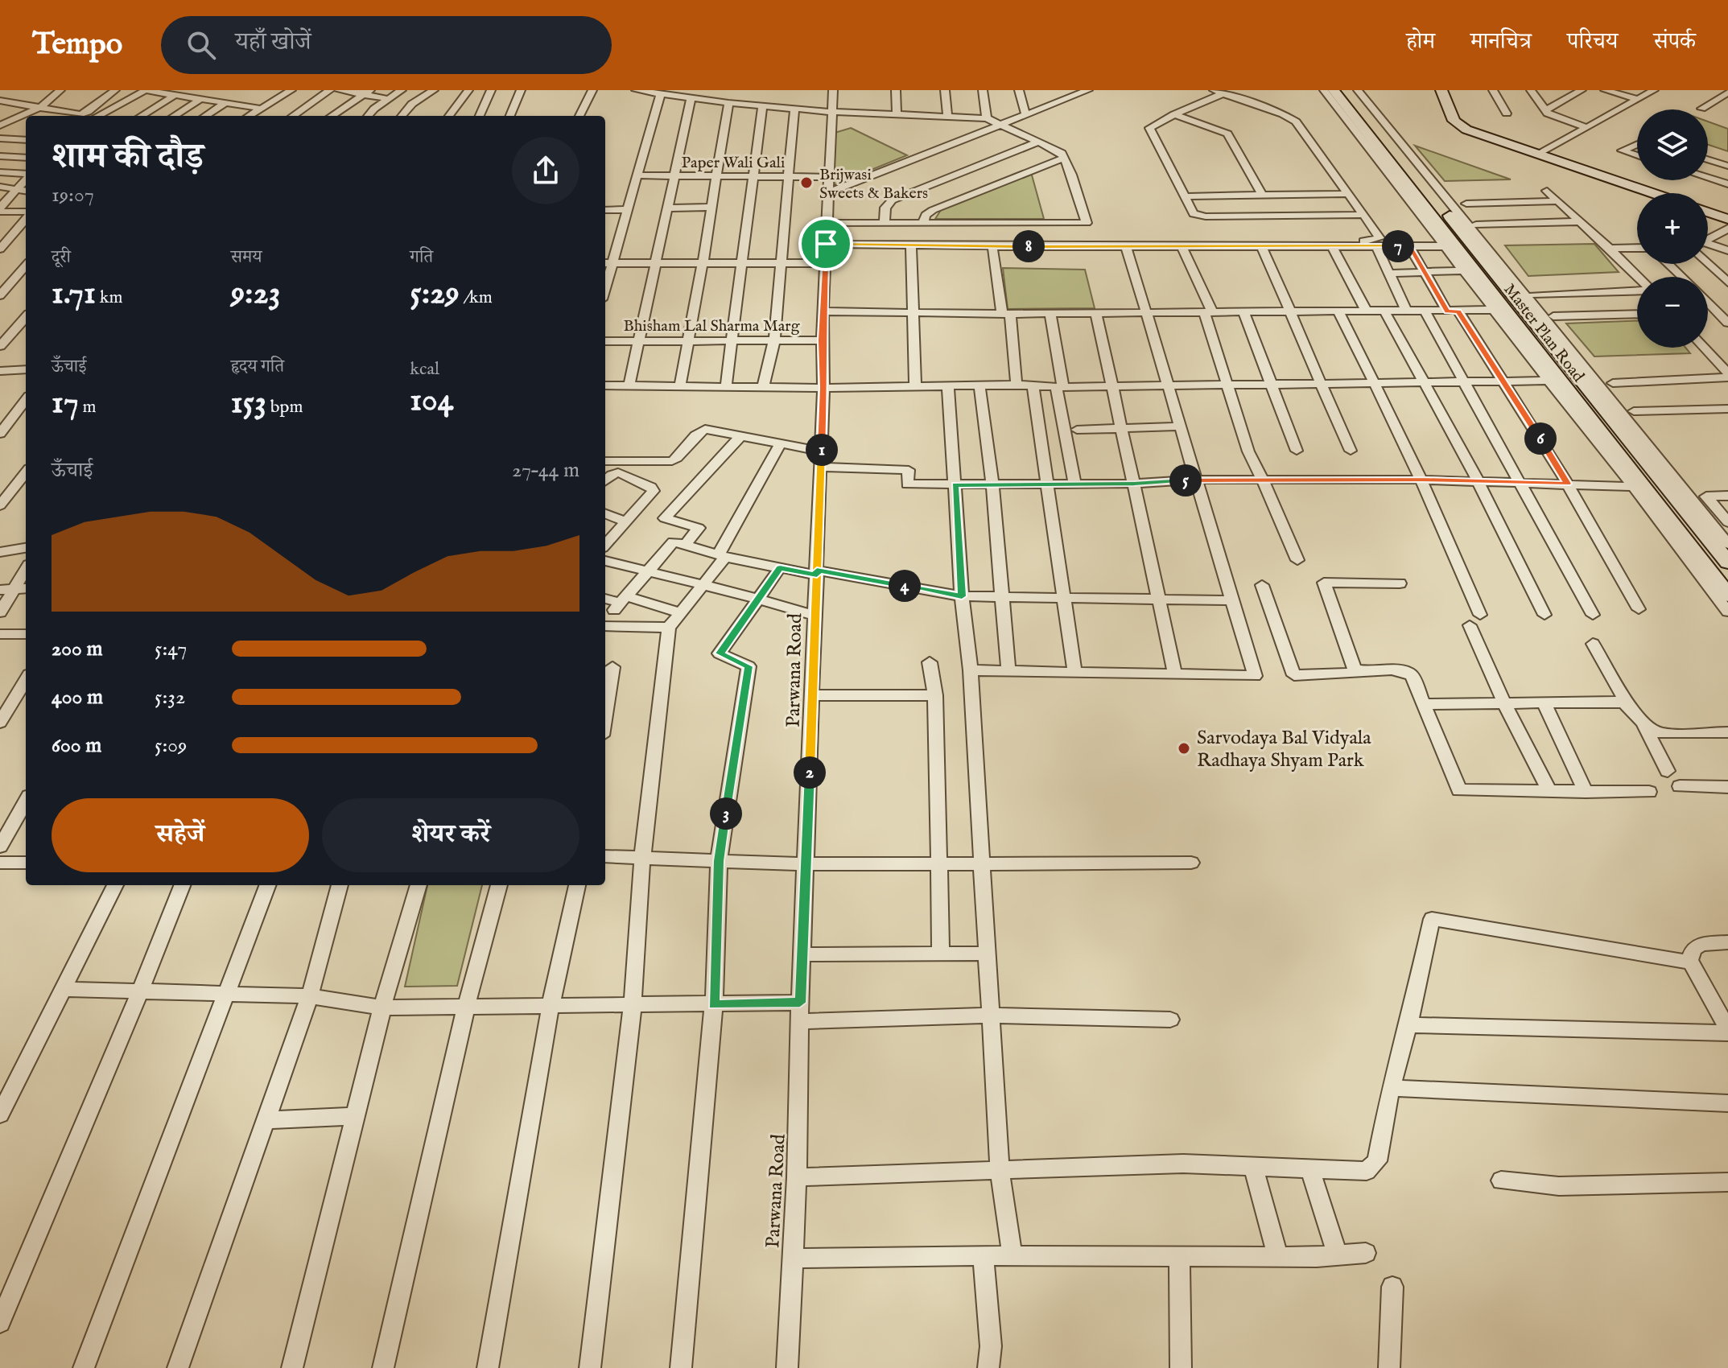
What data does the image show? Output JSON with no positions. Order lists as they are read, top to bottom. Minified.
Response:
{"streets":{"main road":["Master Plan Road"],"street":["Paper Wali Gali","Bhisham Lal Sharma Marg","Parwana Road"]},"crossings":[["Paper Wali Gali","Parwana Road"],["Bhisham Lal Sharma Marg","Parwana Road"]],"places":["Brijwasi Sweets & Bakers","Sarvodaya Bal Vidyala Radhaya Shyam Park"],"page":{"header":"Tempo","search":"यहाँ खोजें","nav":["होम","मानचित्र","परिचय","संपर्क"],"map_buttons":["+","−"],"heading":["शाम की दौड़","19:07"],"stats":[["दूरी","1.71 km"],["समय","9:23"],["गति","5:29 /km"],["ऊँचाई","17 m"],["हृदय गति","153 bpm"],["kcal","104"]],"pins":["7","8","6","1","5","4","2","3"],"chart":["ऊँचाई","27–44 m"],"list":[{"name":"200 m","note":"5:47"},{"name":"400 m","note":"5:32"},{"name":"600 m","note":"5:09"}],"buttons":["सहेजें","शेयर करें"]}}
